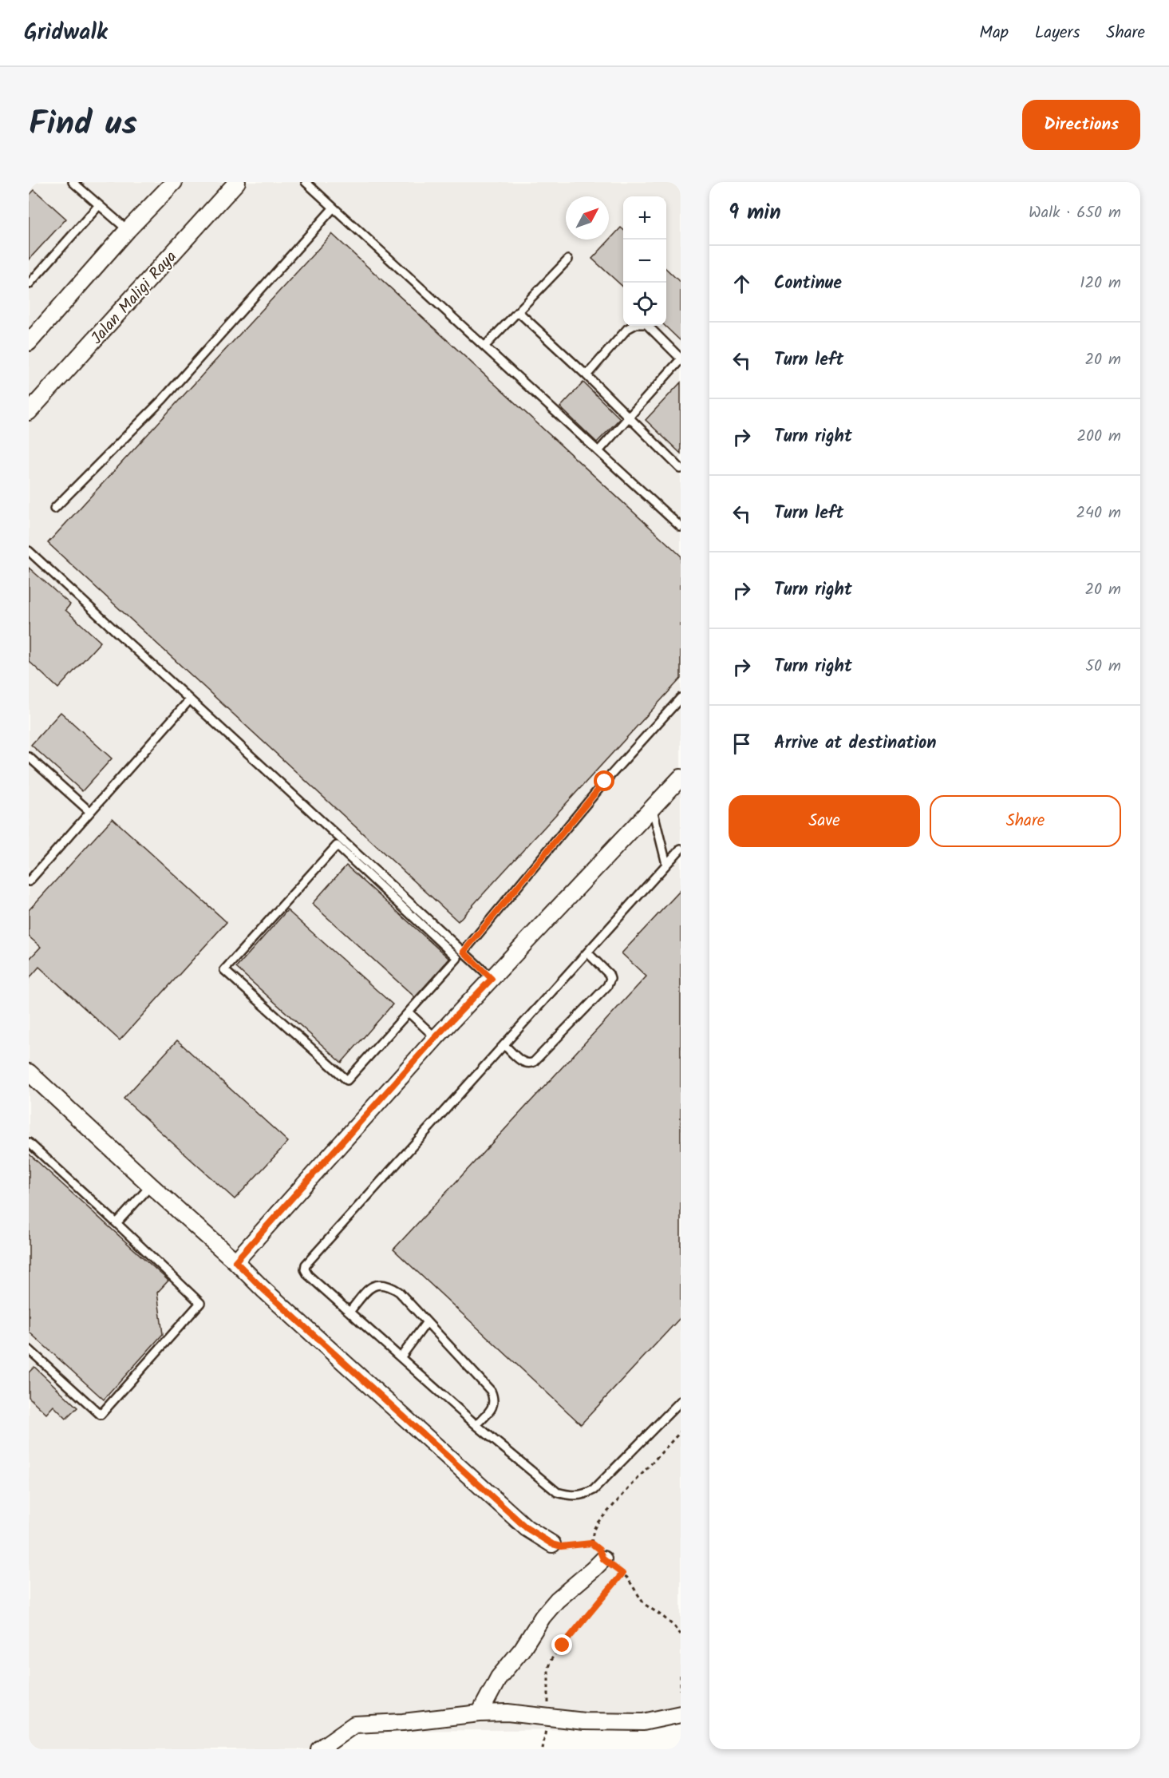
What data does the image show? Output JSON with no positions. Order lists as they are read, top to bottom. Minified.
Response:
{"streets":{"street":["Jalan Maligi Raya"]},"north":"top right","page":{"header":"Gridwalk","nav":["Map","Layers","Share"],"title":"Find us","buttons":["Directions",["Save","Share"]],"heading":["9 min","Walk · 650 m"],"map_buttons":["+","−"],"list":[["Continue","120 m"],["Turn left","20 m"],["Turn right","200 m"],["Turn left","240 m"],["Turn right","20 m"],["Turn right","50 m"],"Arrive at destination"]}}
